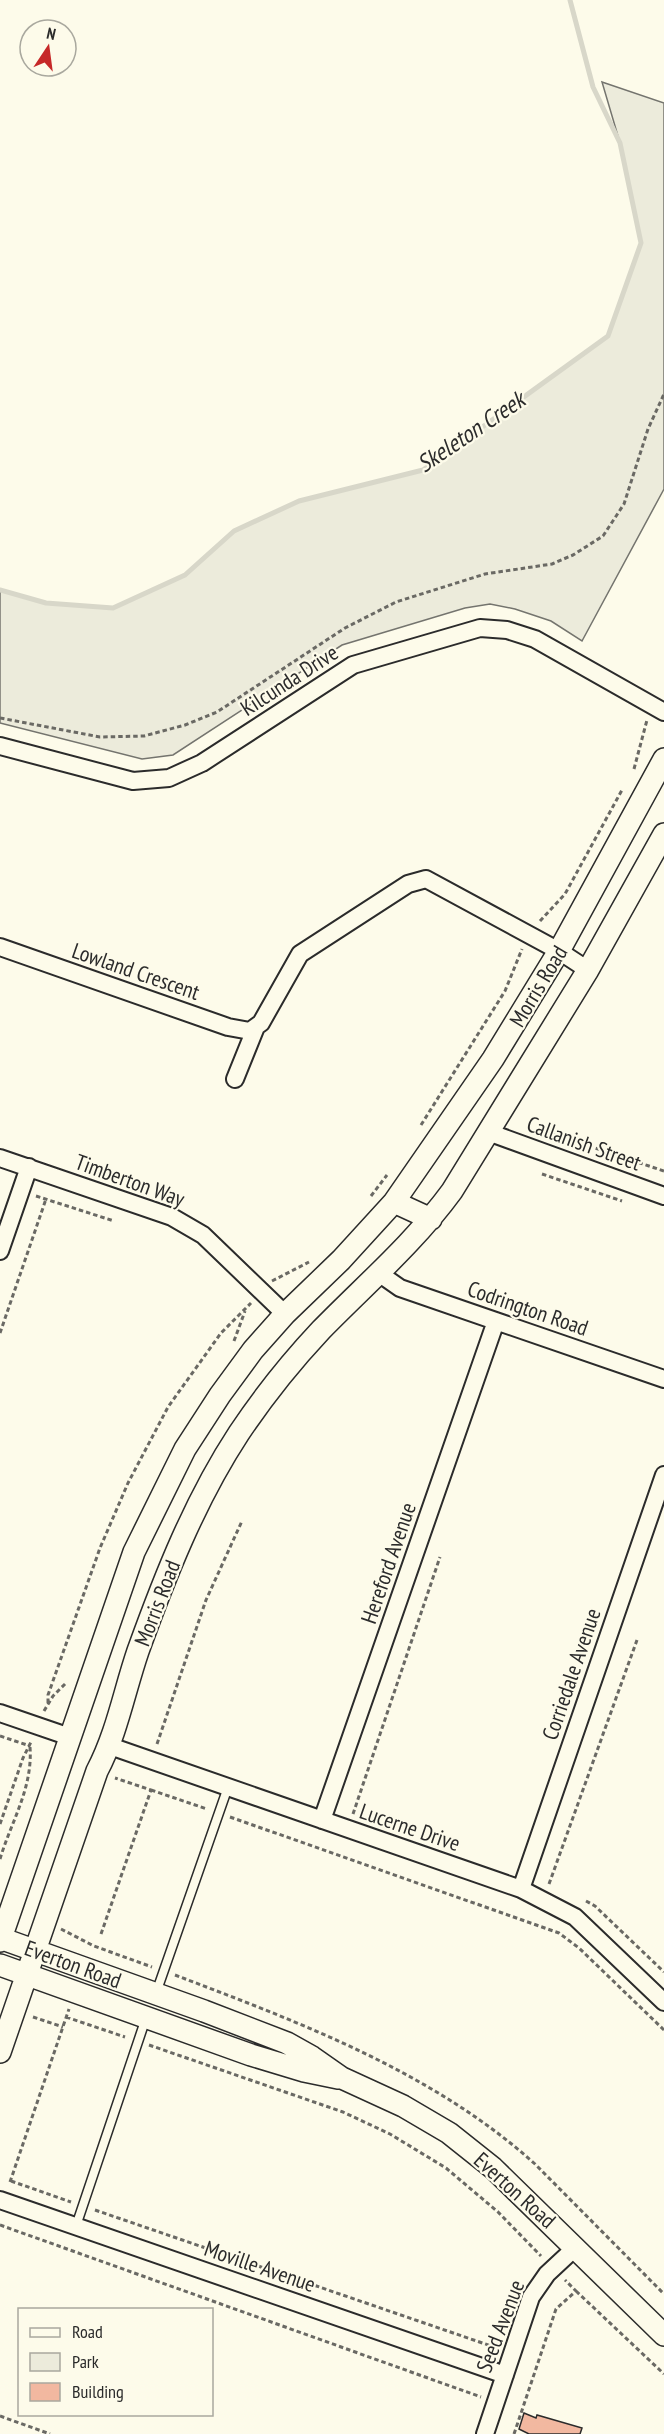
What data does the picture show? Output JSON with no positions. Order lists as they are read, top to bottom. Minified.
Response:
{"streets":{"street":["Kilcunda Drive","Lowland Crescent","Morris Road","Callanish Street","Timberton Way","Codrington Road","Hereford Avenue","Corriedale Avenue","Lucerne Drive","Everton Road","Moville Avenue","Seed Avenue"]},"crossings":[["Morris Road","Callanish Street"],["Morris Road","Timberton Way"],["Morris Road","Codrington Road"],["Morris Road","Lucerne Drive"],["Morris Road","Everton Road"],["Codrington Road","Hereford Avenue"],["Hereford Avenue","Lucerne Drive"],["Corriedale Avenue","Lucerne Drive"],["Everton Road","Seed Avenue"],["Moville Avenue","Seed Avenue"]],"water":["Skeleton Creek"],"legend":["Road","Park","Building"],"north":"top"}
